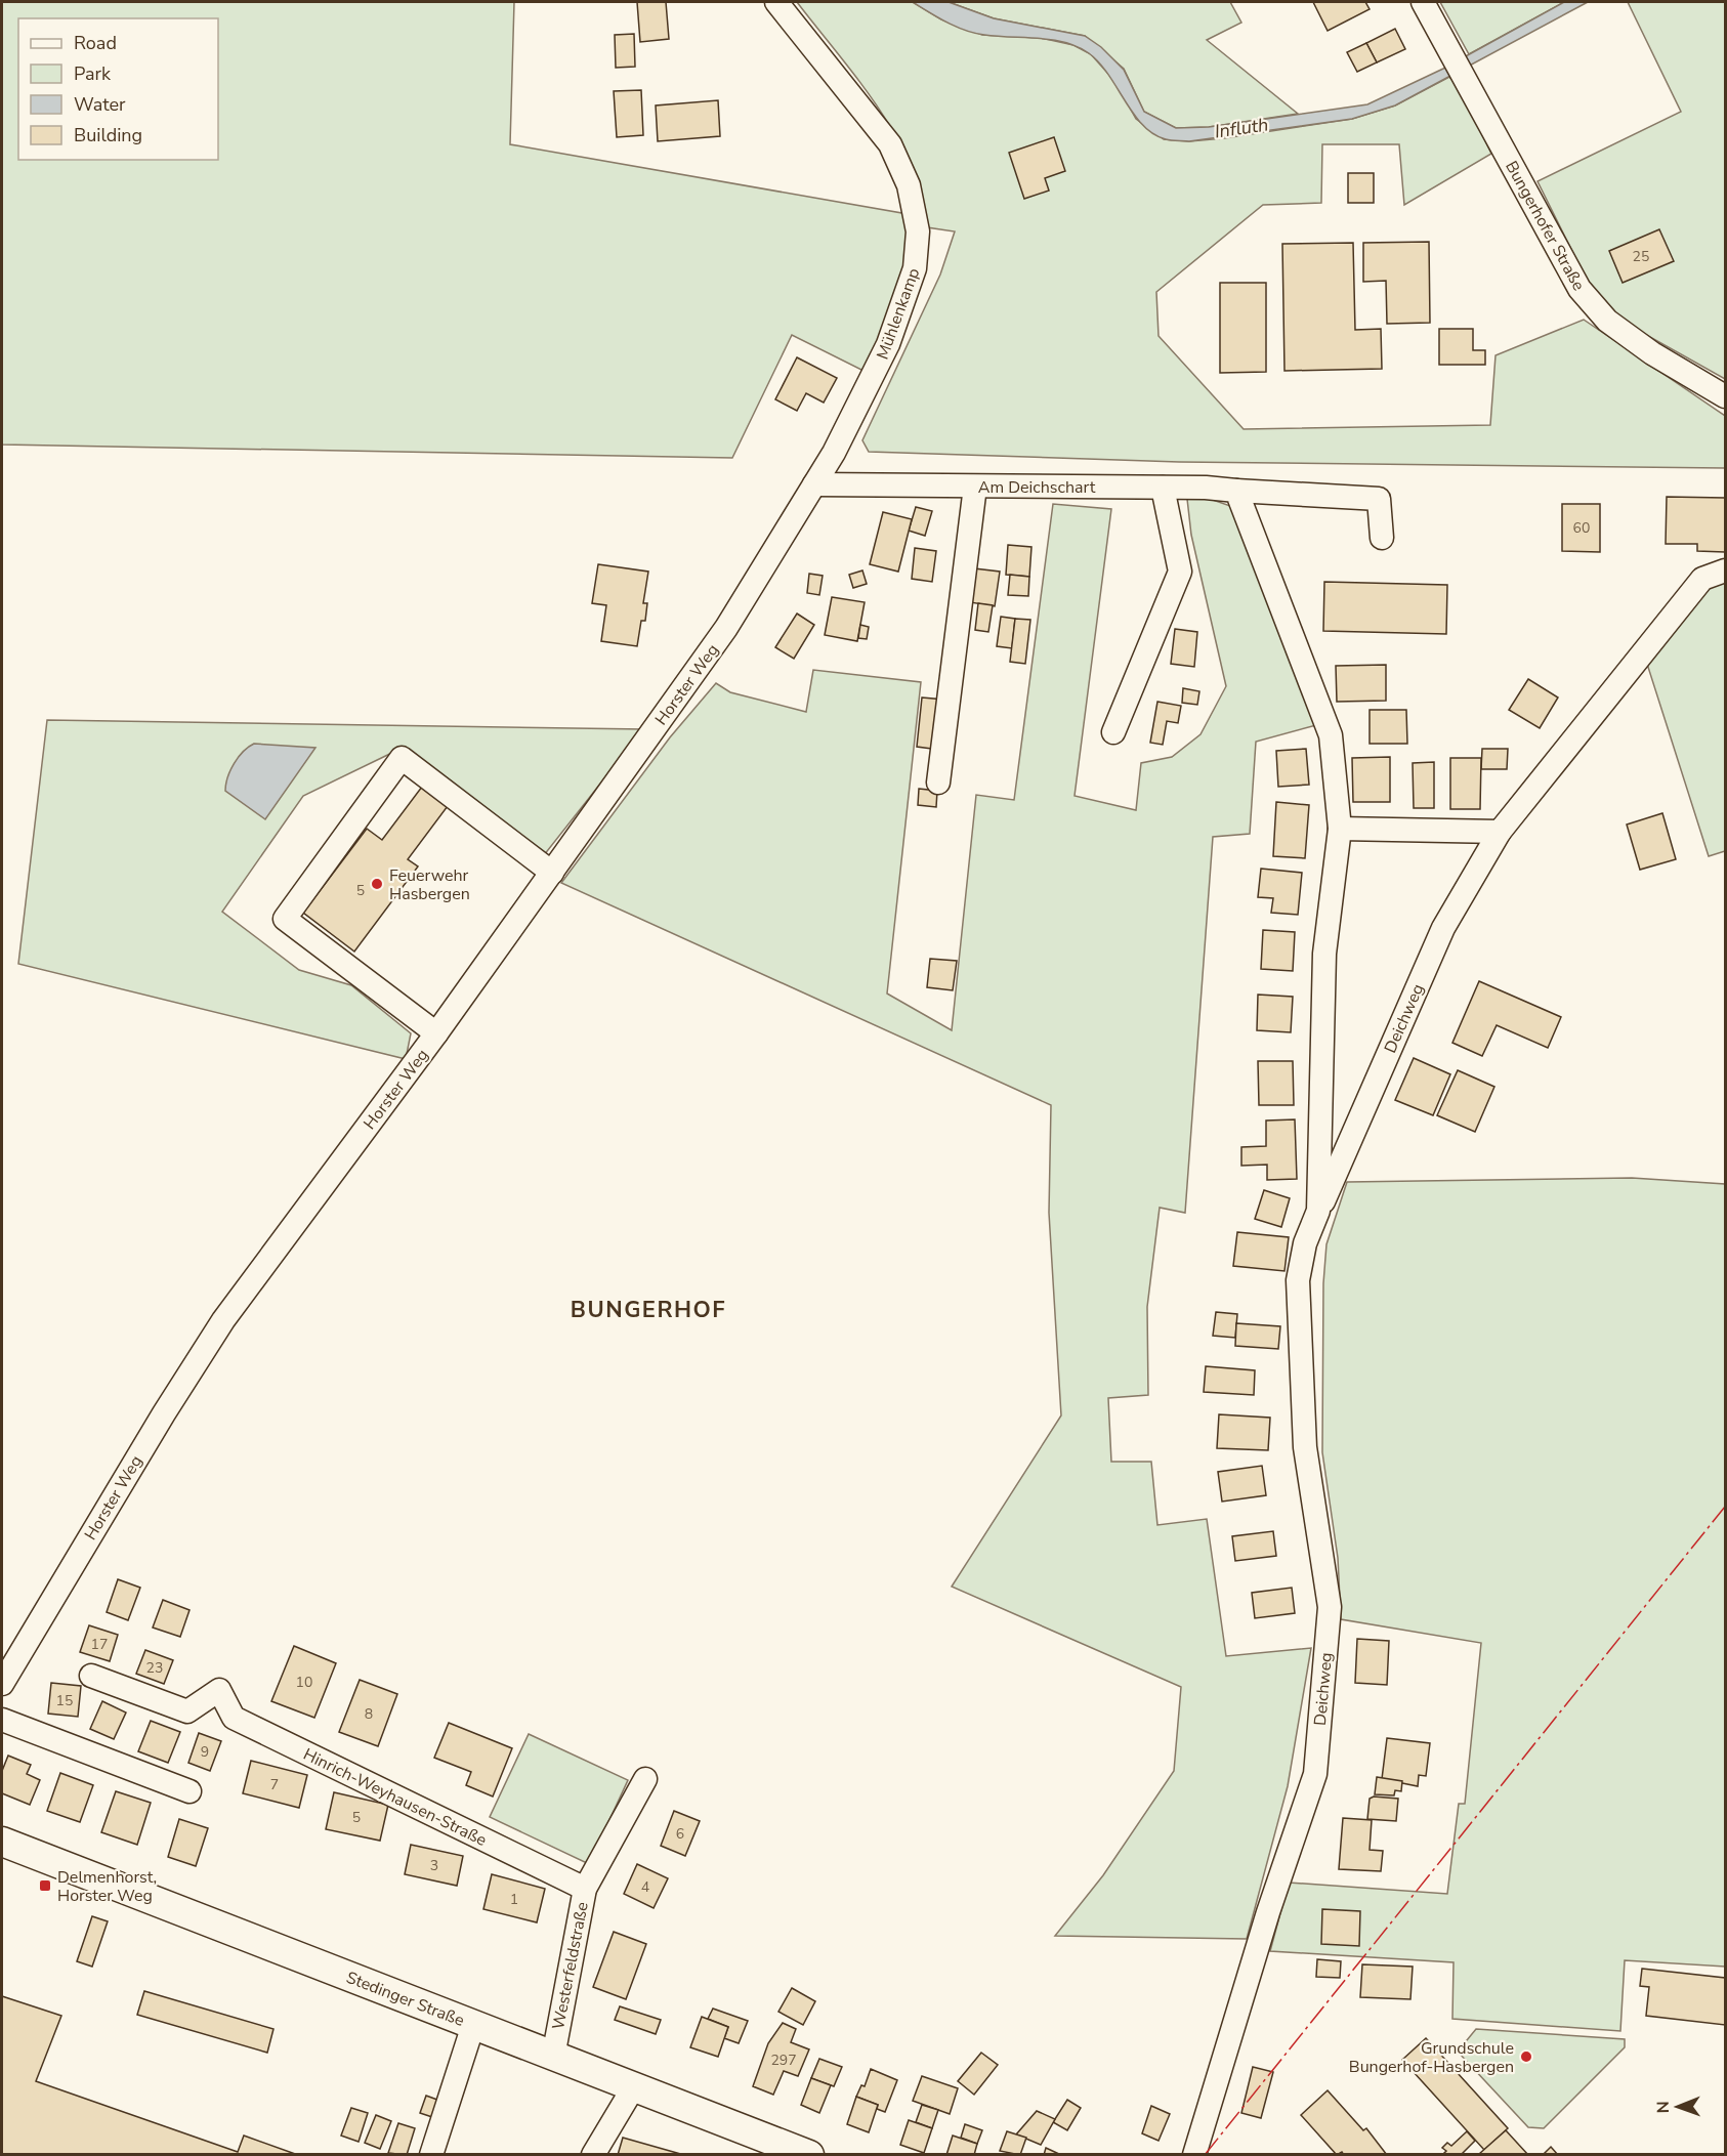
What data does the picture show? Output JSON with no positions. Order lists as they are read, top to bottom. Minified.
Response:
{"streets":{"main road":["Stedinger Straße"],"street":["Bungerhofer Straße","Mühlenkamp","Am Deichschart","Horster Weg","Deichweg","Hinrich-Weyhausen-Straße","Westerfeldstraße"]},"crossings":[["Mühlenkamp","Am Deichschart"],["Mühlenkamp","Horster Weg"],["Am Deichschart","Horster Weg"],["Am Deichschart","Deichweg"],["Hinrich-Weyhausen-Straße","Westerfeldstraße"],["Westerfeldstraße","Stedinger Straße"]],"districts":["BUNGERHOF"],"water":["Influth"],"places":{"other":["Feuerwehr Hasbergen","Grundschule Bungerhof-Hasbergen"],"transit":["Delmenhorst, Horster Weg"]},"house_numbers":["25","60","5","17","23","10","15","8","9","7","5","6","3","4","1","297"],"legend":["Road","Park","Water","Building"],"north":"left"}
